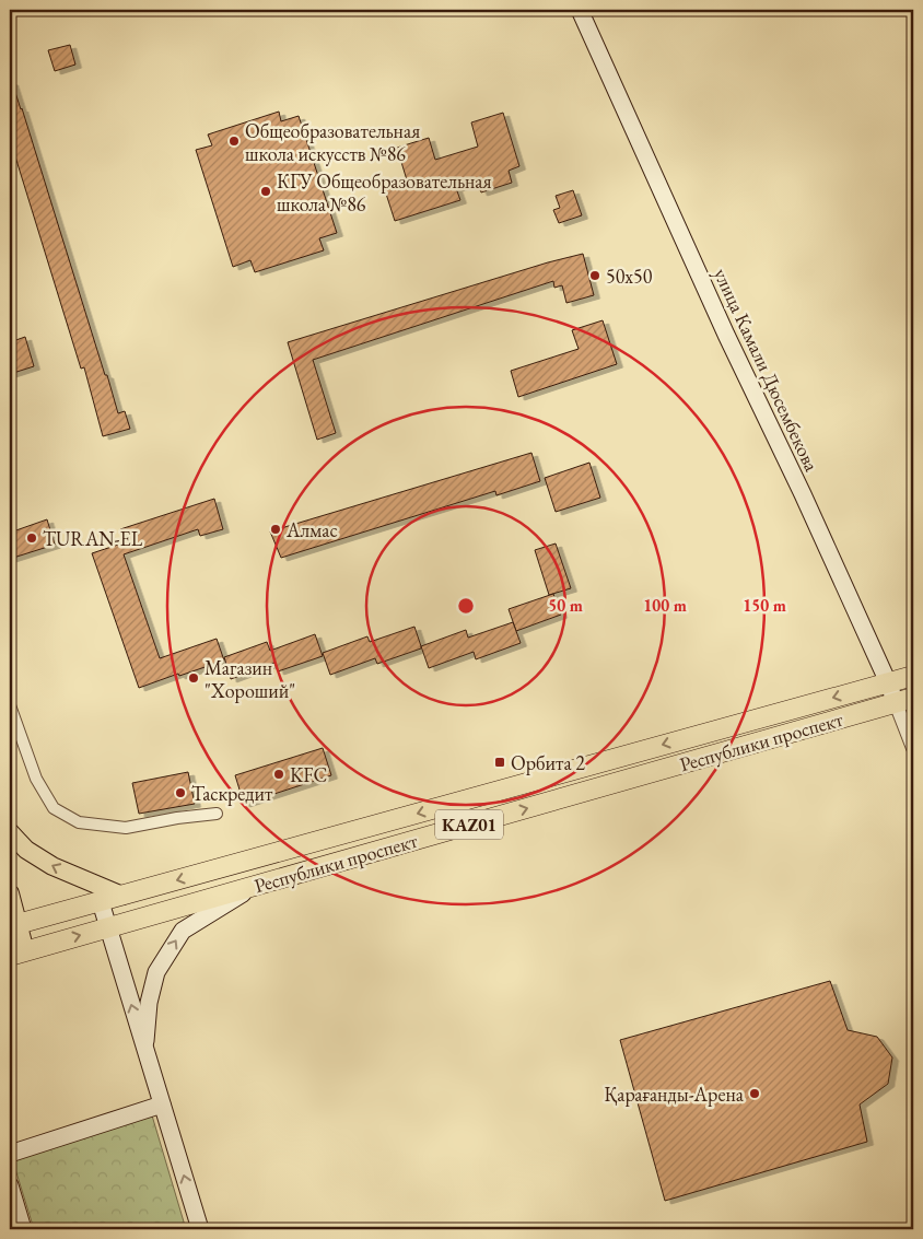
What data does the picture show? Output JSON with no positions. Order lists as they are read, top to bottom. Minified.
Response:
{"streets":{"highway":["Республики проспект","KАZ01"],"main road":["улица Камали Дюсембекова"]},"crossings":[["улица Камали Дюсембекова","Республики проспект"]],"places":{"other":["Общеобразовательная школа искусств №86","КГУ Общеобразовательная школа №86","50х50","Алмас","TURAN-EL","Магазин \"Хороший\"","KFC","Таскредит","Қарағанды-Арена"],"transit":["Орбита 2"]},"rings":["50 m","100 m","150 m"]}
